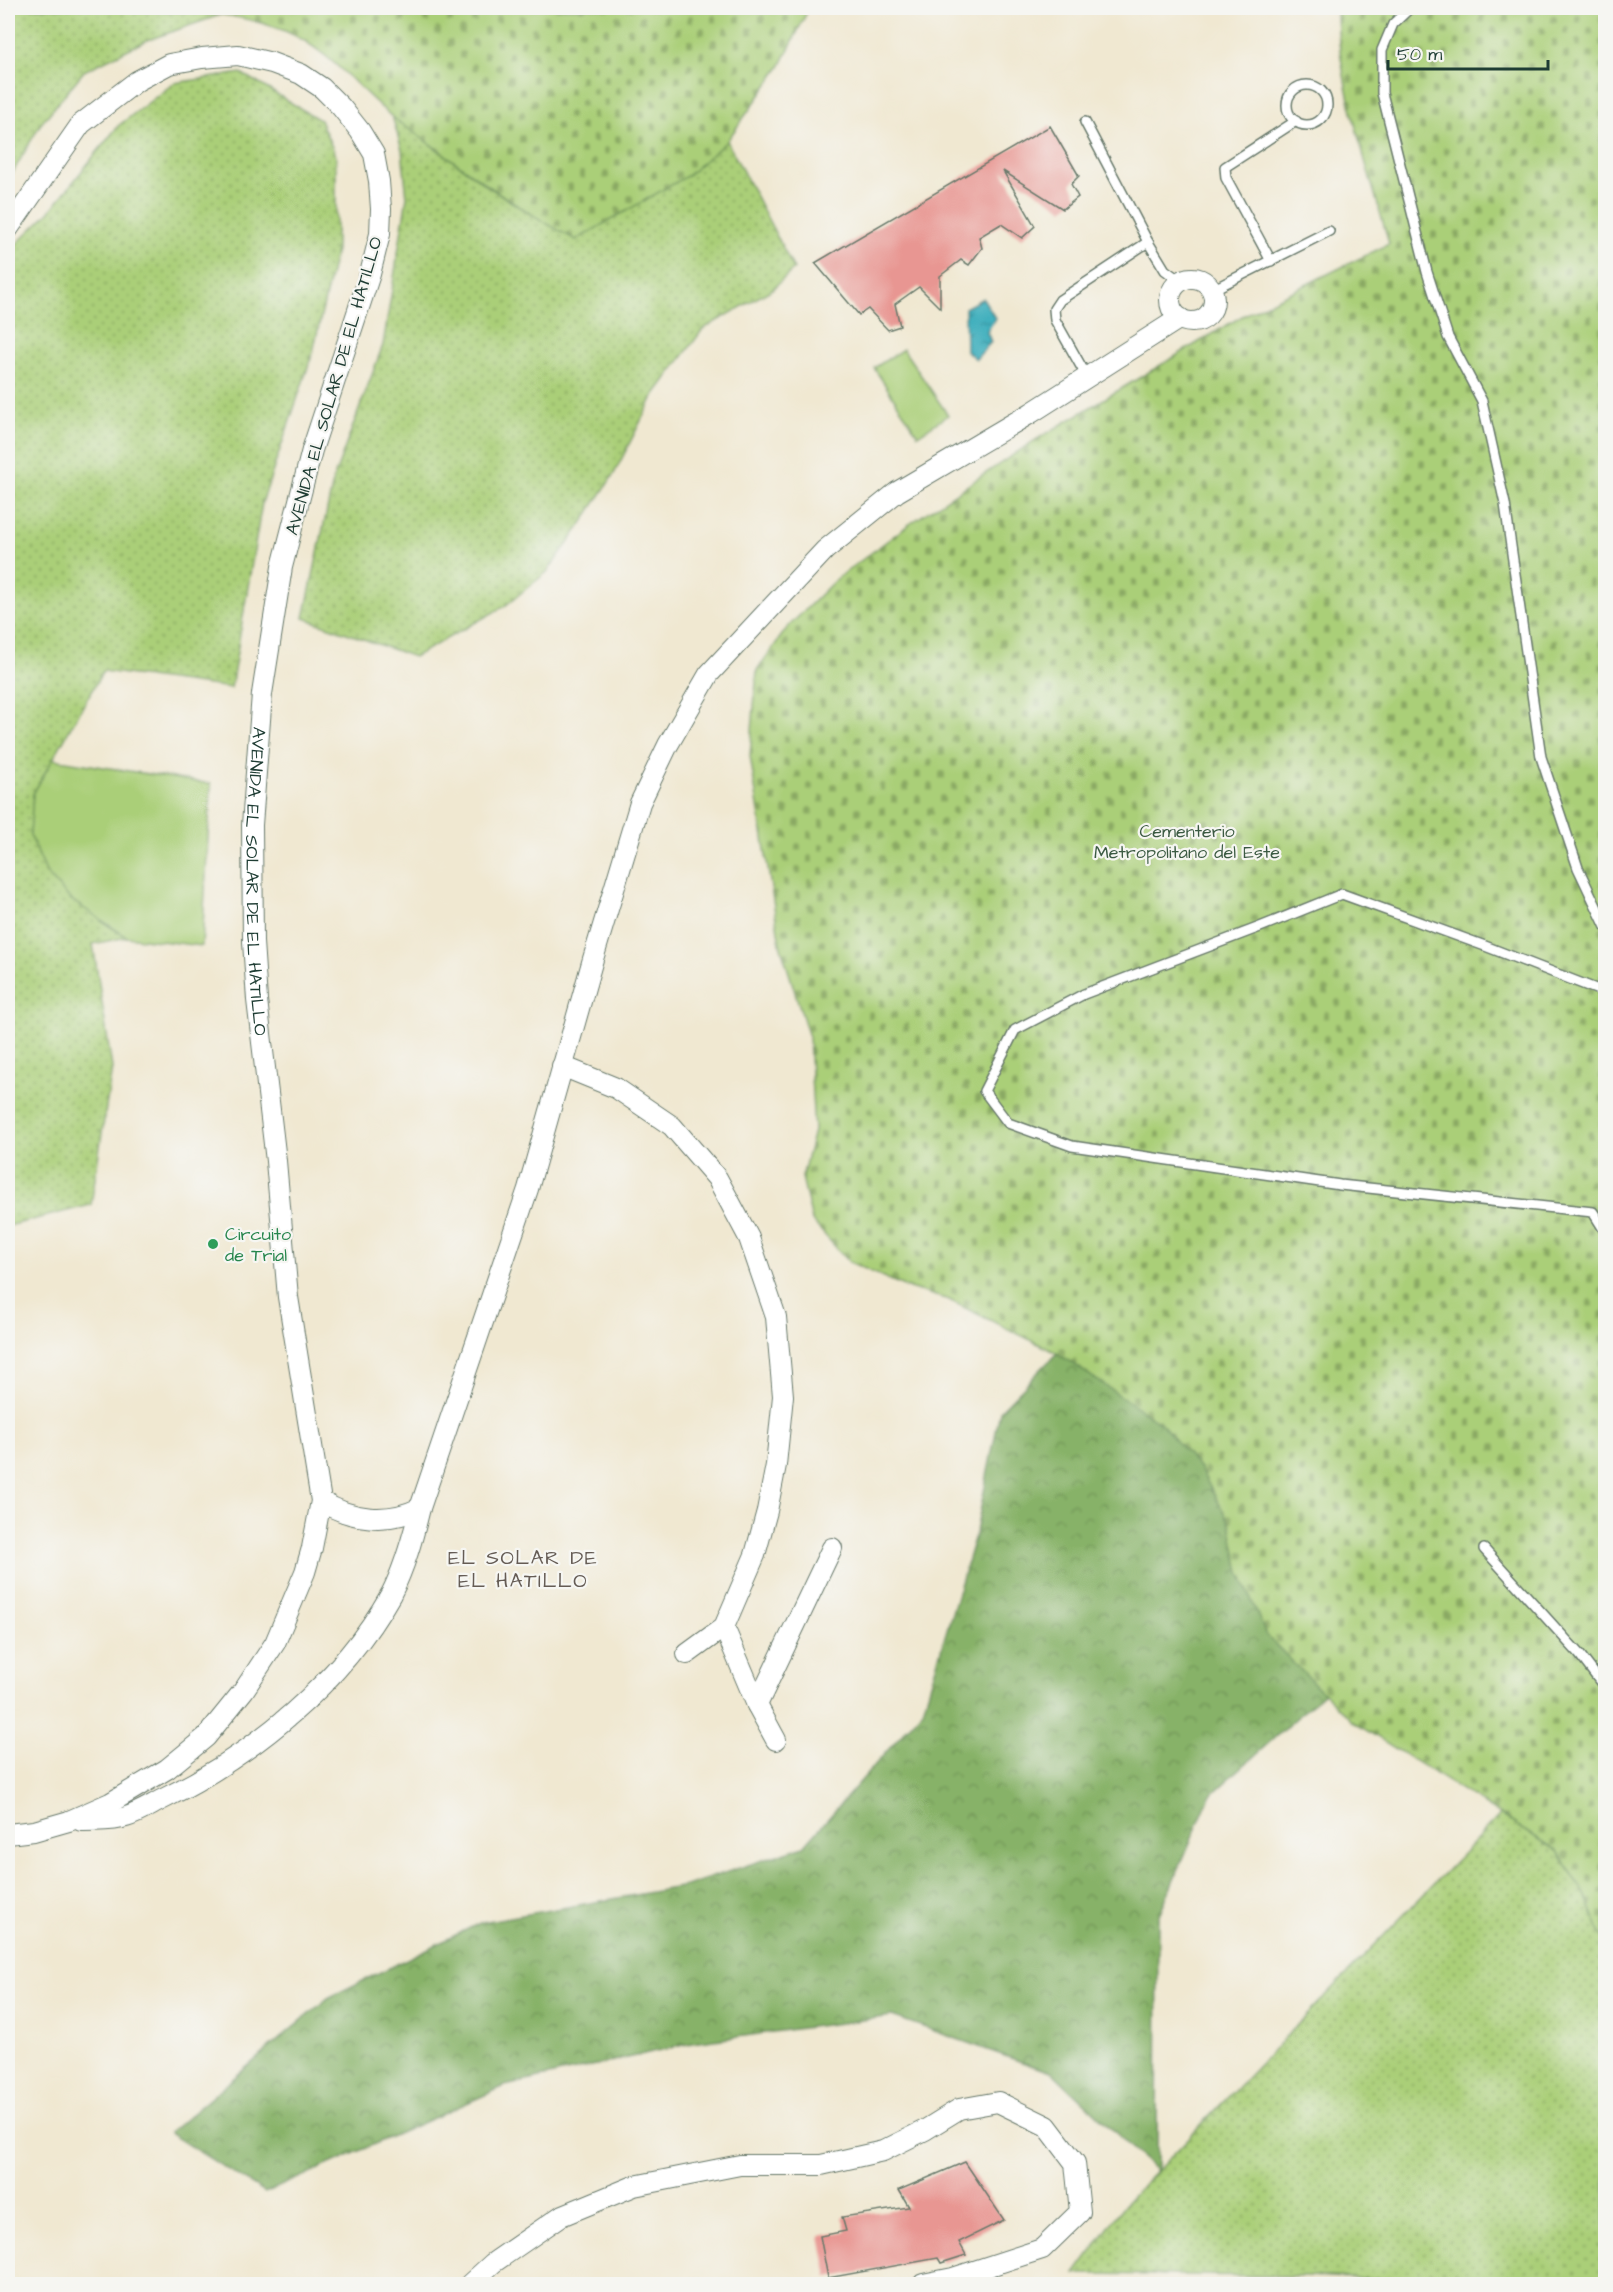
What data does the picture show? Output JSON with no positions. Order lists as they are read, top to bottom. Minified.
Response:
{"streets":{"street":["AVENIDA EL SOLAR DE EL HATILLO"]},"districts":["EL SOLAR DE EL HATILLO"],"parks":["Cementerio Metropolitano del Este"],"places":["Circuito de Trial"],"scale_bar":"50 m"}
